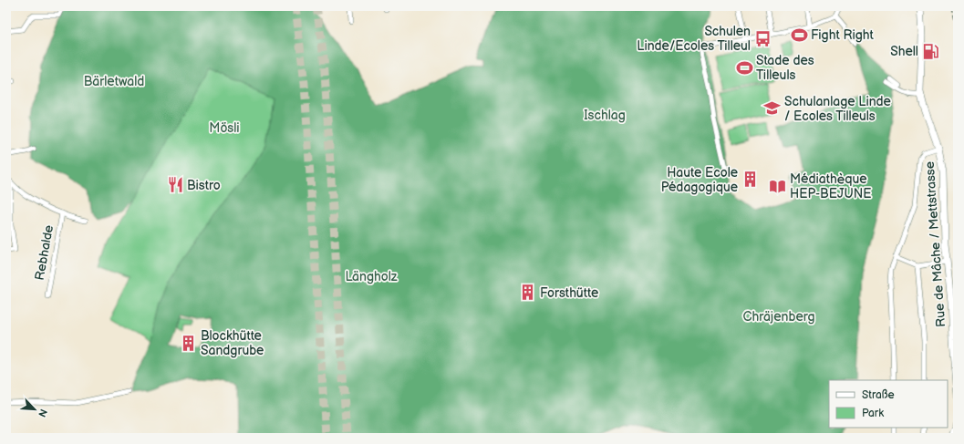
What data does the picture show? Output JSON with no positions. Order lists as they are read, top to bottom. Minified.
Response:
{"streets":{"main road":["Rue de Mâche / Mettstrasse"],"street":["Rebhalde"]},"parks":["Bärletwald","Ischlag","Mösli","Längholz","Chräjenberg"],"places":{"sports":["Fight Right","Stade des Tilleuls"],"bus stop":["Schulen Linde/Ecoles Tilleul"],"fuel station":["Shell"],"school or university":["Schulanlage Linde / Ecoles Tilleuls"],"building":["Haute Ecole Pédagogique","Forsthütte","Blockhütte Sandgrube"],"restaurant":["Bistro"],"library":["Médiathèque HEP-BEJUNE"]},"legend":["Straße","Park"],"north":"bottom right"}
